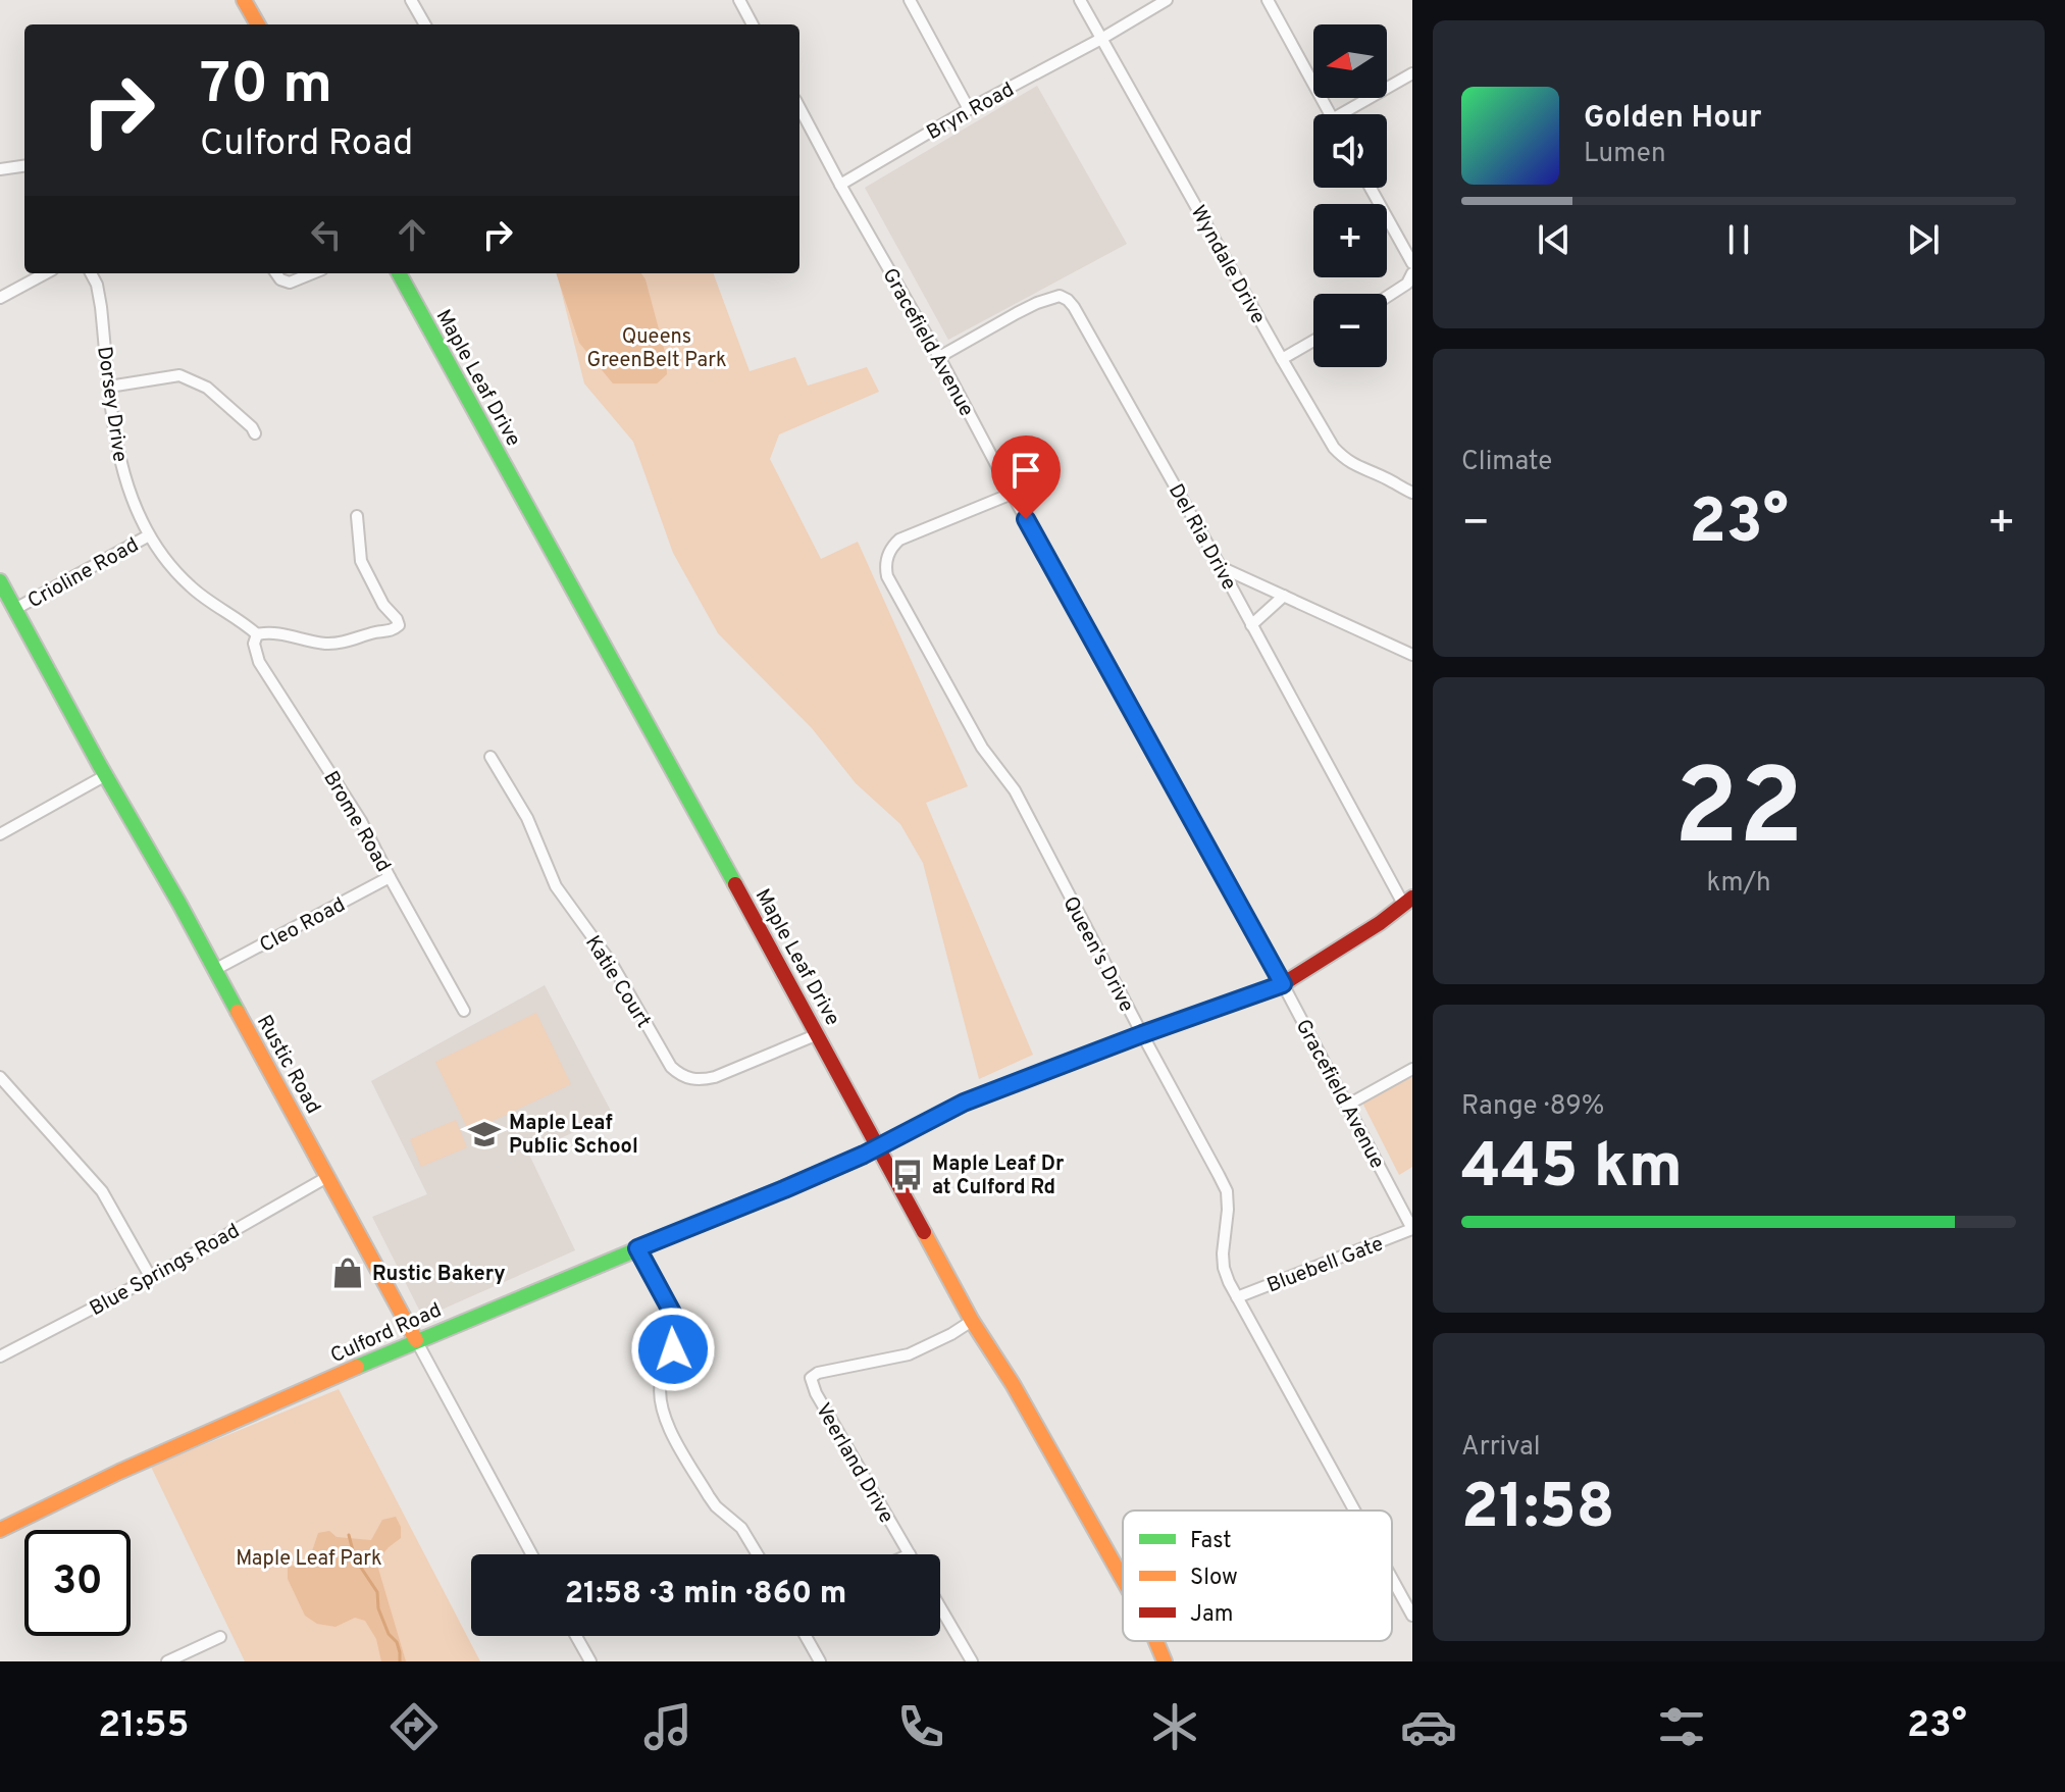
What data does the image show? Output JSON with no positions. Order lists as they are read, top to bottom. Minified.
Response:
{"streets":{"street":["Bryn Road","Wyndale Drive","Gracefield Avenue","Maple Leaf Drive","Dorsey Drive","Del Ria Drive","Crioline Road","Brome Road","Cleo Road","Queen's Drive","Katie Court","Rustic Road","Bluebell Gate","Blue Springs Road","Culford Road","Veerland Drive"]},"crossings":[["Bryn Road","Wyndale Drive"],["Bryn Road","Gracefield Avenue"],["Gracefield Avenue","Del Ria Drive"],["Gracefield Avenue","Queen's Drive"],["Gracefield Avenue","Bluebell Gate"],["Gracefield Avenue","Culford Road"],["Maple Leaf Drive","Katie Court"],["Maple Leaf Drive","Culford Road"],["Maple Leaf Drive","Veerland Drive"],["Dorsey Drive","Crioline Road"],["Dorsey Drive","Brome Road"],["Del Ria Drive","Culford Road"],["Crioline Road","Rustic Road"],["Brome Road","Cleo Road"],["Cleo Road","Rustic Road"],["Queen's Drive","Bluebell Gate"],["Queen's Drive","Culford Road"],["Rustic Road","Blue Springs Road"],["Rustic Road","Culford Road"]],"parks":["Queens GreenBelt Park","Maple Leaf Park"],"places":{"school or university":["Maple Leaf Public School"],"bus stop":["Maple Leaf Dr at Culford Rd"],"shop":["Rustic Bakery"]},"legend":["Fast","Slow","Jam"],"north":"left","page":{"map_buttons":["+","−"],"turn":["70 m","Culford Road"],"song":["Golden Hour","Lumen"],"tile":["Climate",["22","km/h"],["Range · 89%","445 km"],["Arrival","21:58"]],"heat":["−","23°","+"],"limit":"30","trip":"21:58 · 3 min · 860 m","tabs":["21:55","23°"]}}
